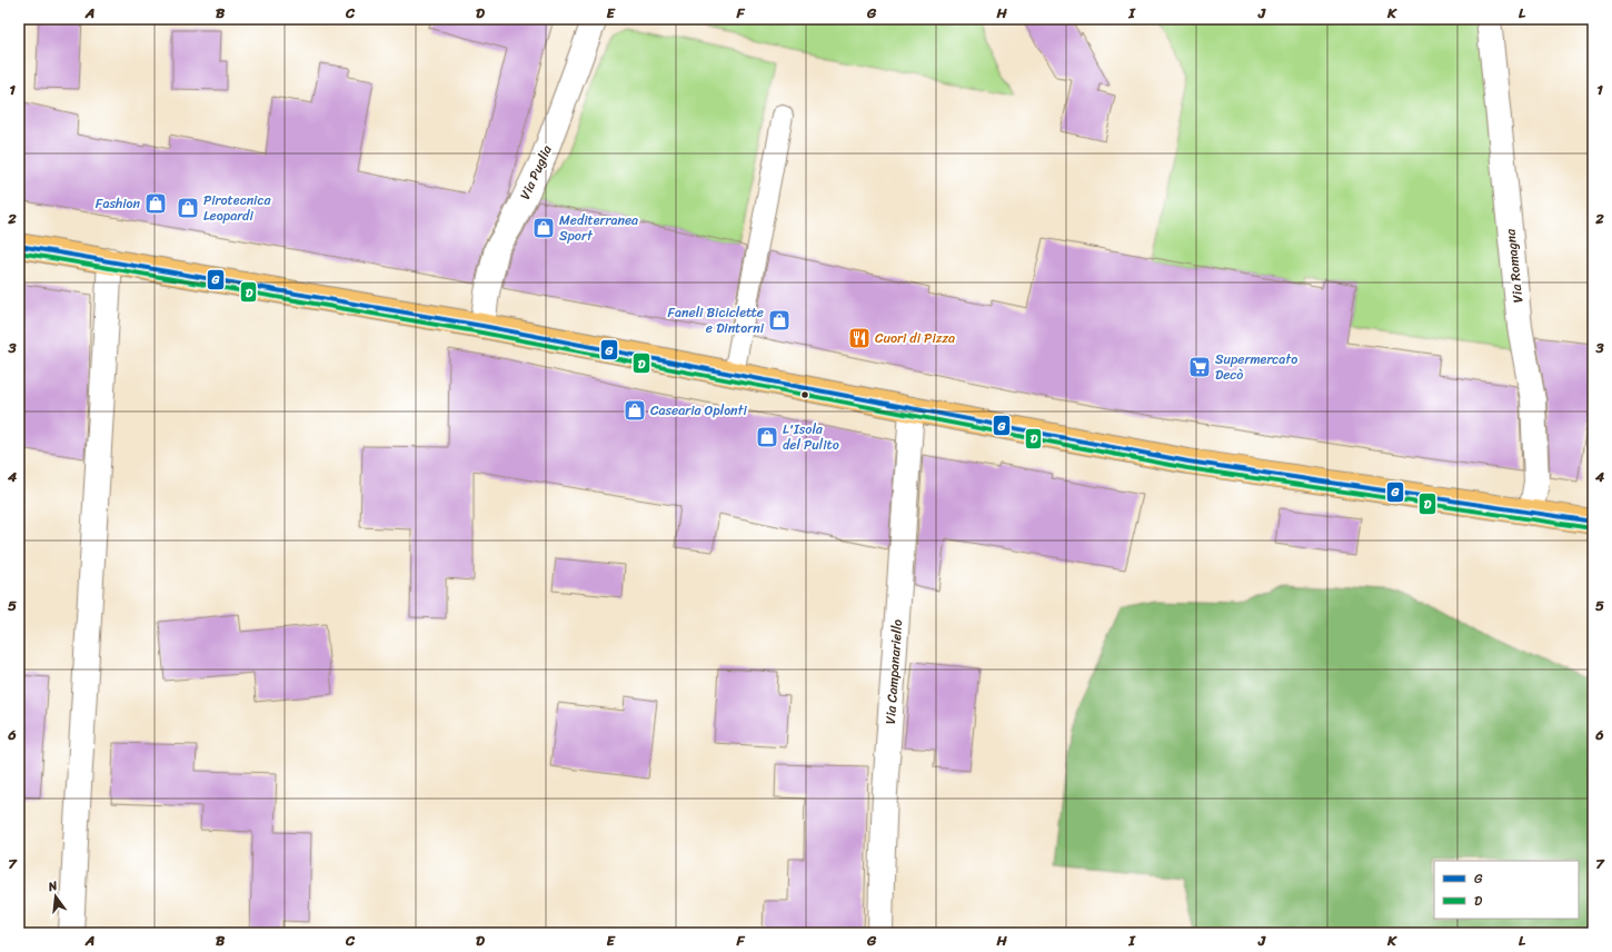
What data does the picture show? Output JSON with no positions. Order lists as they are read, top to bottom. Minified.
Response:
{"streets":{"street":["Via Puglia","Via Romagna","Via Campanariello"]},"places":{"shop":["Fashion","Pirotecnica Leopardi","Mediterranea Sport","Faneli Biciclette e Dintorni","Casearia Oplonti","L'Isola del Pulito"],"restaurant":["Cuori di Pizza"],"supermarket":["Supermercato Decò"]},"lines":["transit line G","transit line D"],"legend":["G","D"],"north":"top","grid":{"columns":["A","B","C","D","E","F","G","H","I","J","K","L"],"rows":["1","2","3","4","5","6","7"]}}
